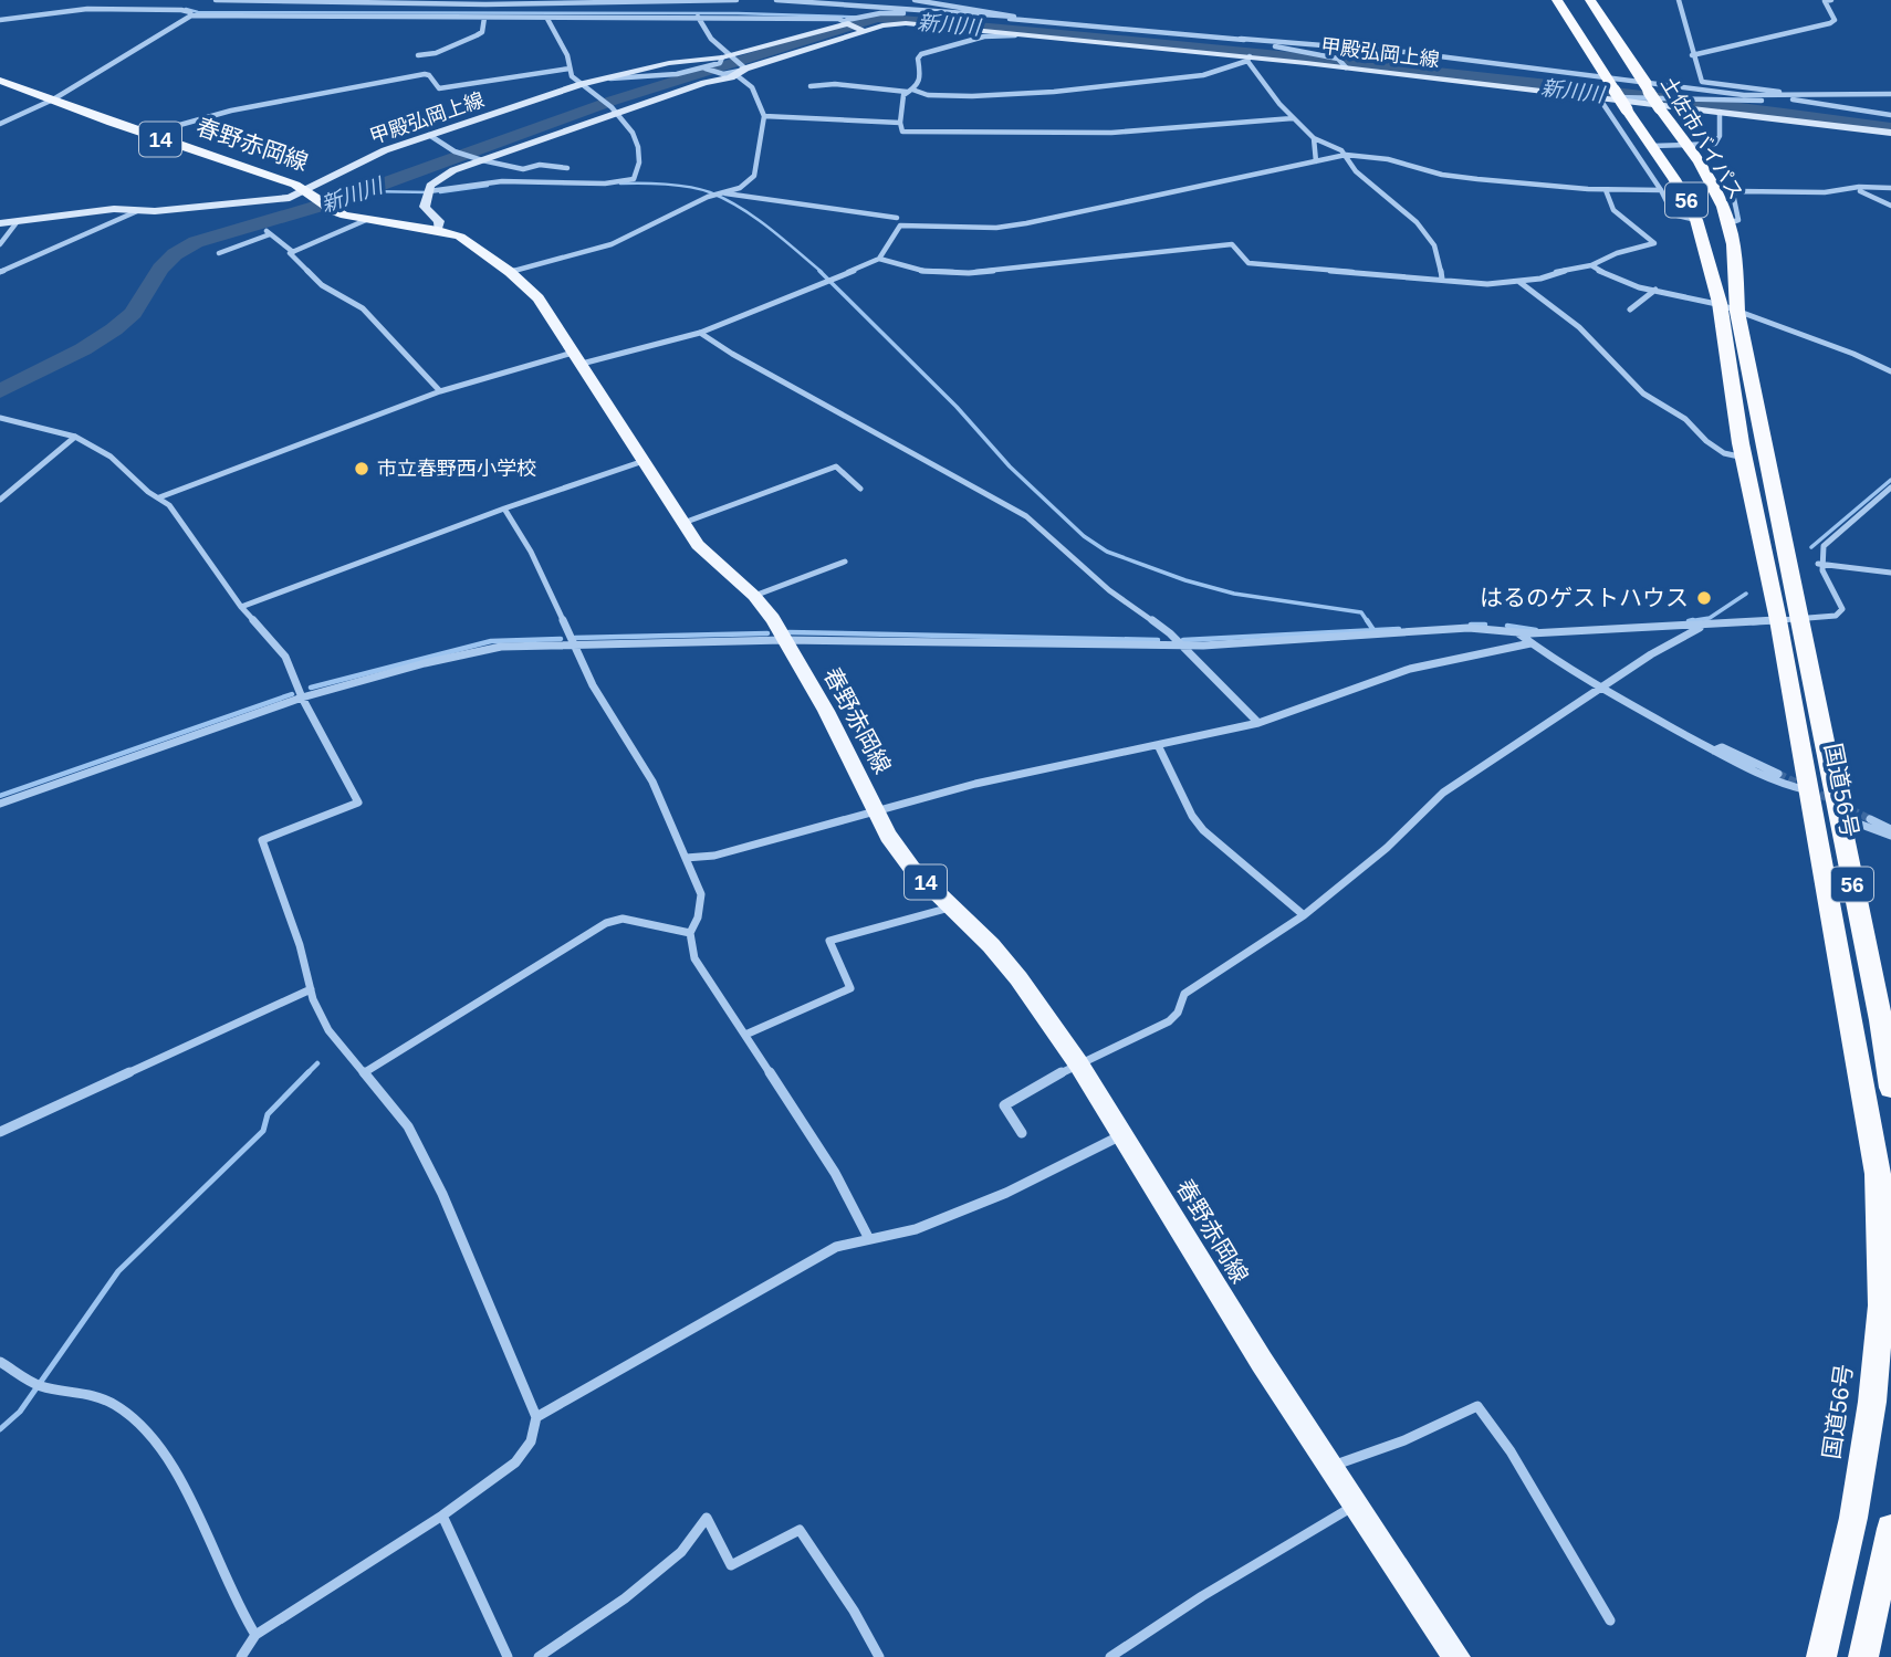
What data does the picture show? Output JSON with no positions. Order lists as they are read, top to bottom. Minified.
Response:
{"streets":{"highway":["土佐市バイパス","56","国道56号"],"main road":["甲殿弘岡上線","14","春野赤岡線"]},"crossings":[["甲殿弘岡上線","土佐市バイパス"],["甲殿弘岡上線","春野赤岡線"],["土佐市バイパス","国道56号"]],"water":["新川川"],"places":["市立春野西小学校","はるのゲストハウス"]}
